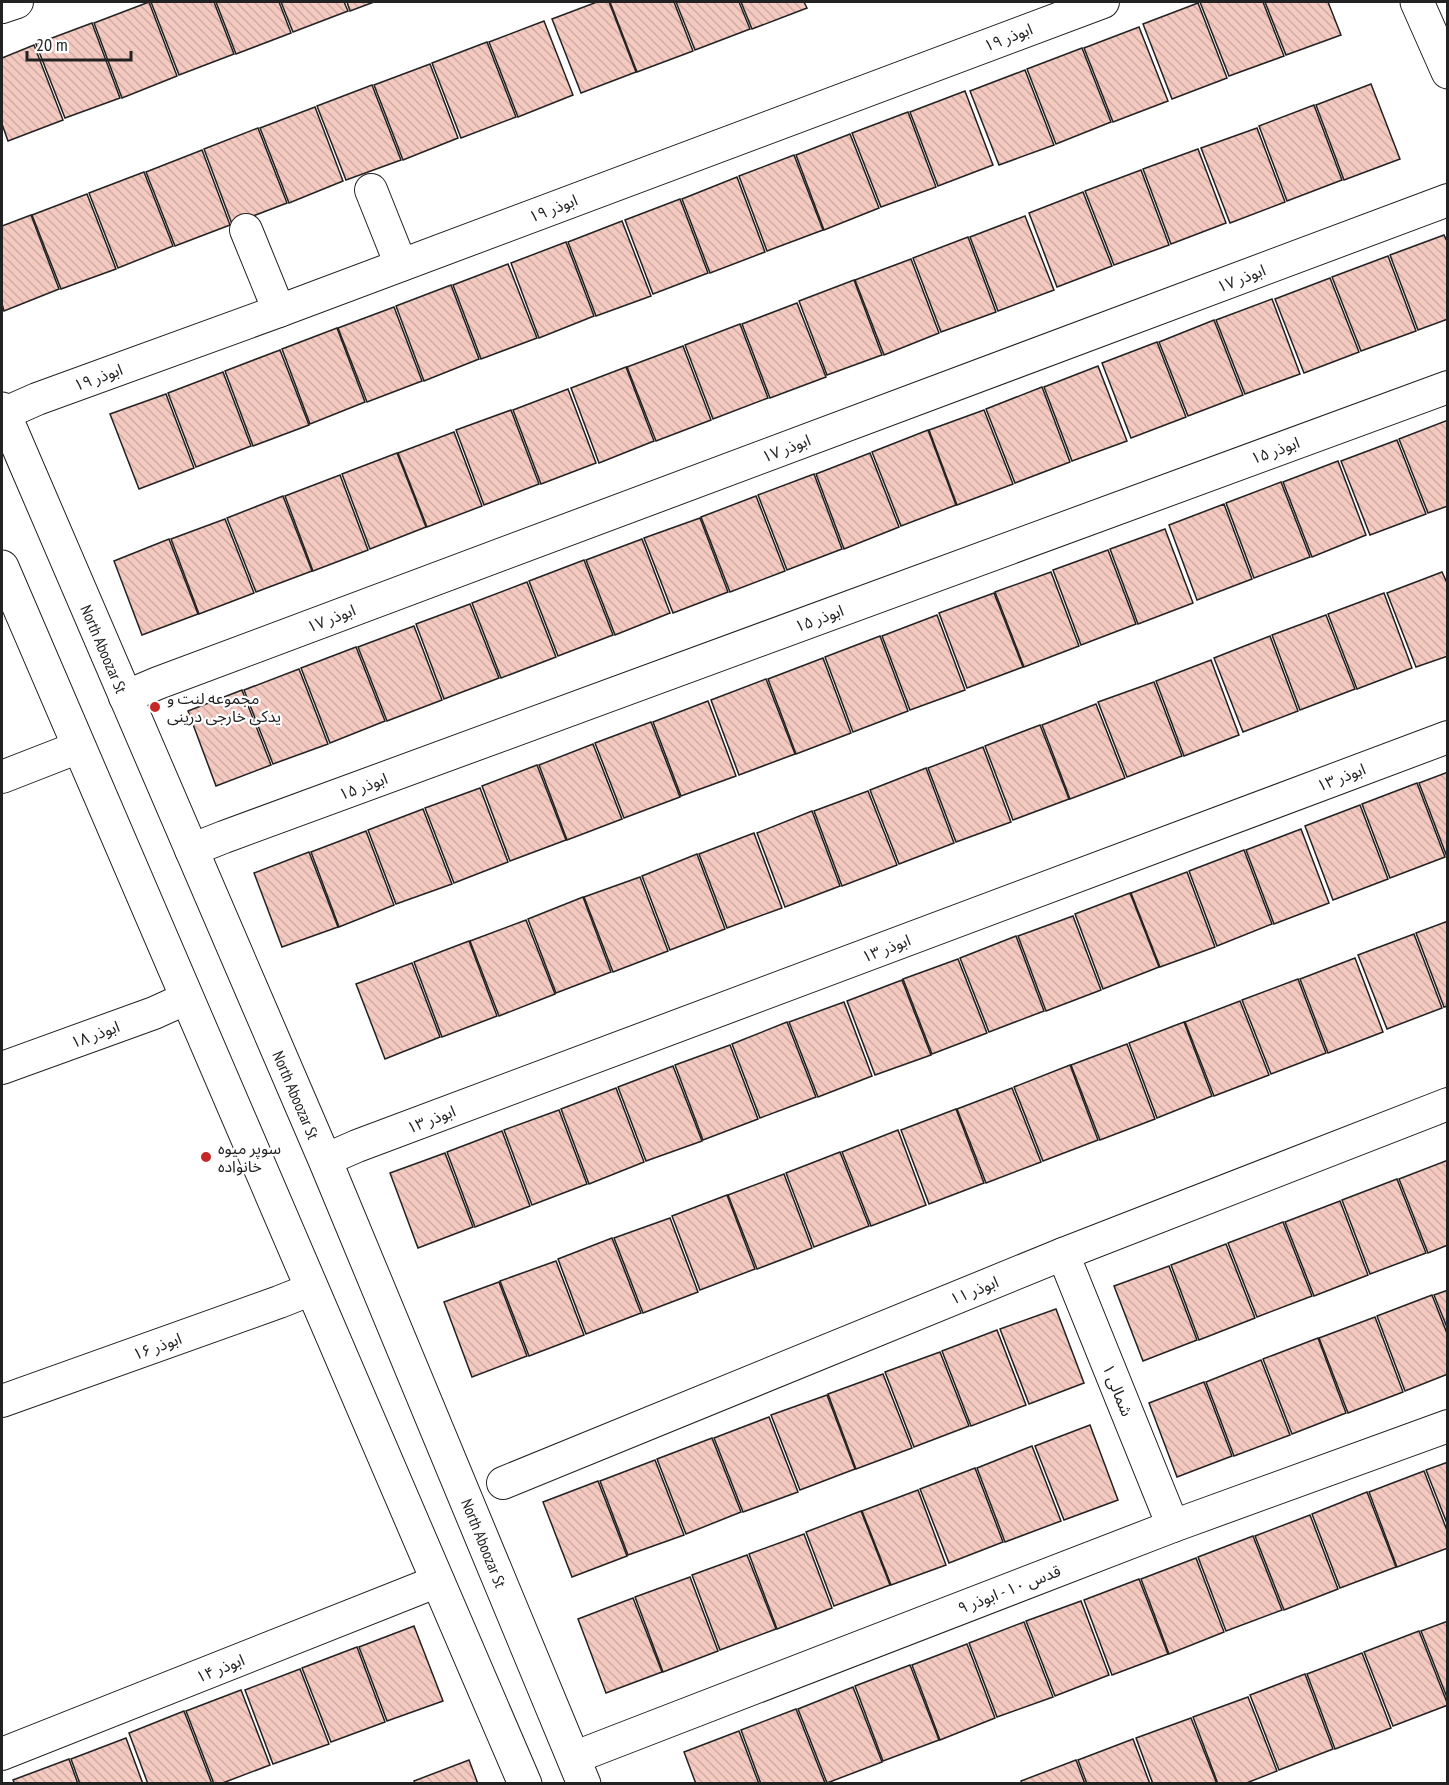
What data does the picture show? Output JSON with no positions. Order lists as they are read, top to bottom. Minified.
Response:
{"streets":{"main road":["North Aboozar St"],"street":["ابوذر ۱۹","ابوذر ۱۷","ابوذر ۱۵","ابوذر ۱۳","ابوذر ۱۸","ابوذر ۱۱","ابوذر ۱۶","شمالی ۱","قدس ۱۰ - ابوذر ۹","ابوذر ۱۴"]},"crossings":[["ابوذر ۱۹","North Aboozar St"],["ابوذر ۱۷","North Aboozar St"],["ابوذر ۱۵","North Aboozar St"],["North Aboozar St","ابوذر ۱۳"],["North Aboozar St","قدس ۱۰ - ابوذر ۹"],["ابوذر ۱۱","شمالی ۱"],["شمالی ۱","قدس ۱۰ - ابوذر ۹"]],"places":["مجموعه لنت و یدکی خارجی درینی","سوپر میوه خانواده"],"scale_bar":"20 m"}
